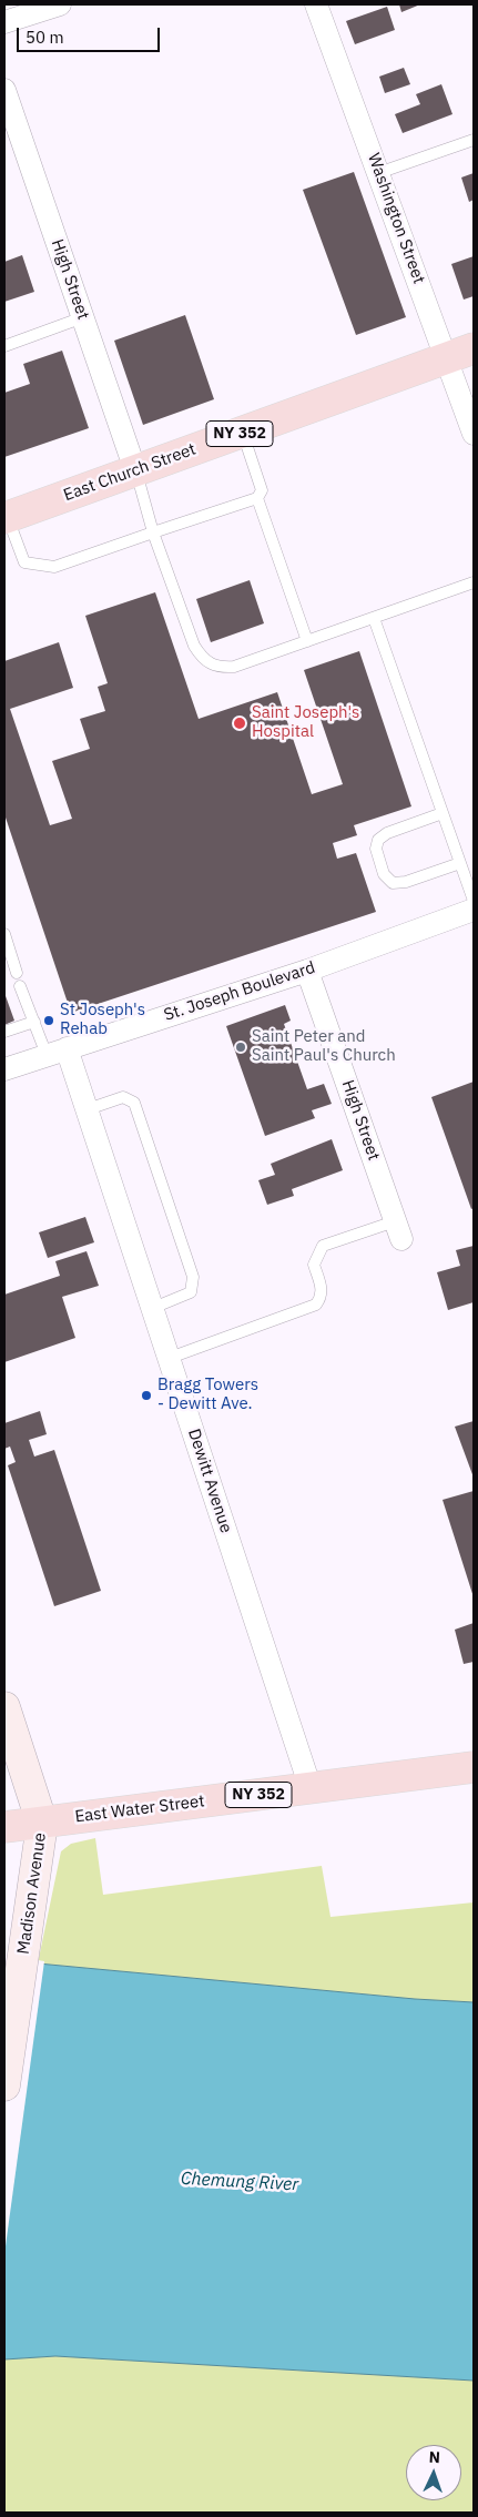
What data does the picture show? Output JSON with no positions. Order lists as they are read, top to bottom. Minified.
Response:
{"streets":{"main road":["NY 352","East Church Street","East Water Street","Madison Avenue"],"street":["Washington Street","High Street","St. Joseph Boulevard","Dewitt Avenue"]},"crossings":[["Washington Street","East Church Street"],["High Street","East Church Street"],["High Street","St. Joseph Boulevard"],["St. Joseph Boulevard","Dewitt Avenue"],["Dewitt Avenue","East Water Street"],["East Water Street","Madison Avenue"]],"water":["Chemung River"],"places":["Saint Joseph's Hospital","St Joseph's Rehab","Saint Peter and Saint Paul's Church","Bragg Towers - Dewitt Ave."],"scale_bar":"50 m","north":"top"}
